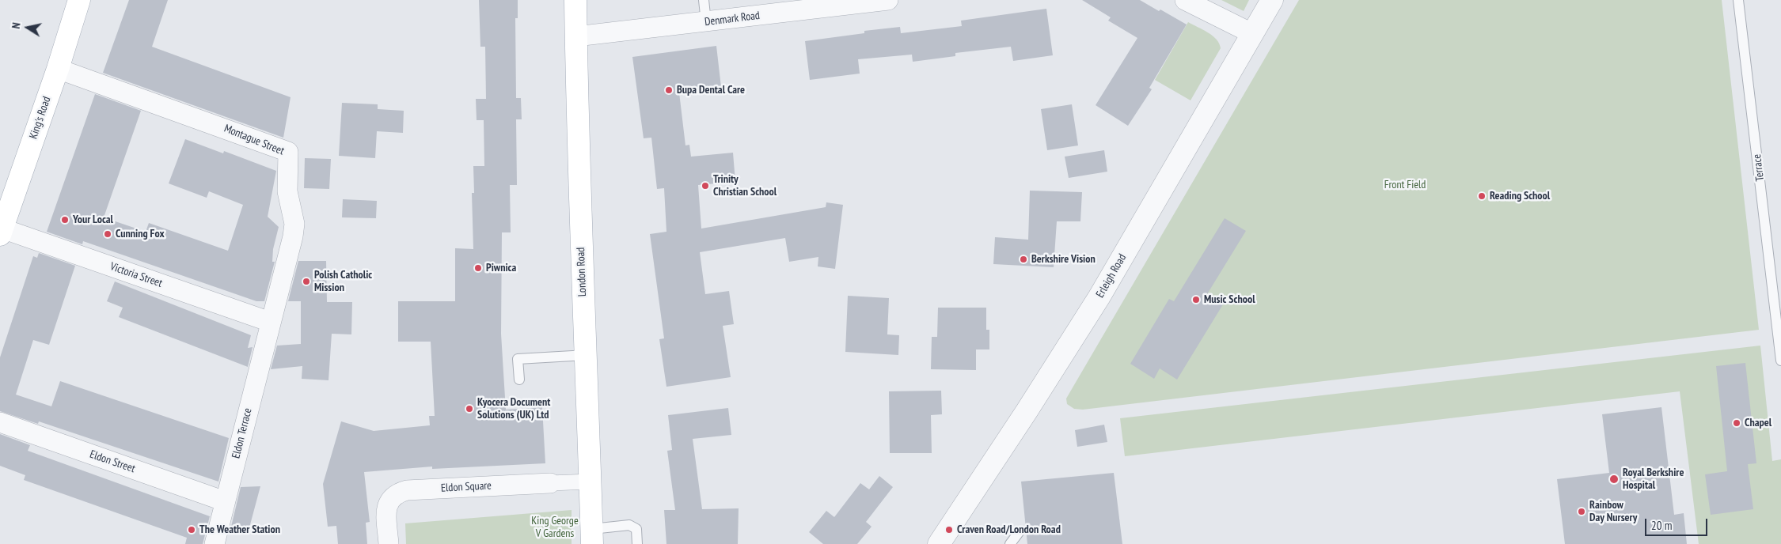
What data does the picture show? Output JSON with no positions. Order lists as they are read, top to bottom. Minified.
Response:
{"streets":{"main road":["King's Road","London Road"],"street":["Denmark Road","Montague Street","Victoria Street","Erleigh Road","Eldon Terrace","Eldon Street","Eldon Square"],"lane":["Terrace"]},"crossings":[["Denmark Road","London Road"],["King's Road","Montague Street"],["King's Road","Victoria Street"],["Montague Street","Victoria Street"],["Montague Street","Eldon Terrace"],["London Road","Eldon Square"],["Victoria Street","Eldon Terrace"],["Eldon Terrace","Eldon Street"]],"parks":["Front Field","King George V Gardens"],"places":["Bupa Dental Care","Trinity Christian School","Reading School","Your Local","Cunning Fox","Berkshire Vision","Piwnica","Polish Catholic Mission","Music School","Kyocera Document Solutions (UK) Ltd","Chapel","Royal Berkshire Hospital","Rainbow Day Nursery","The Weather Station","Craven Road/London Road"],"scale_bar":"20 m","north":"left"}
